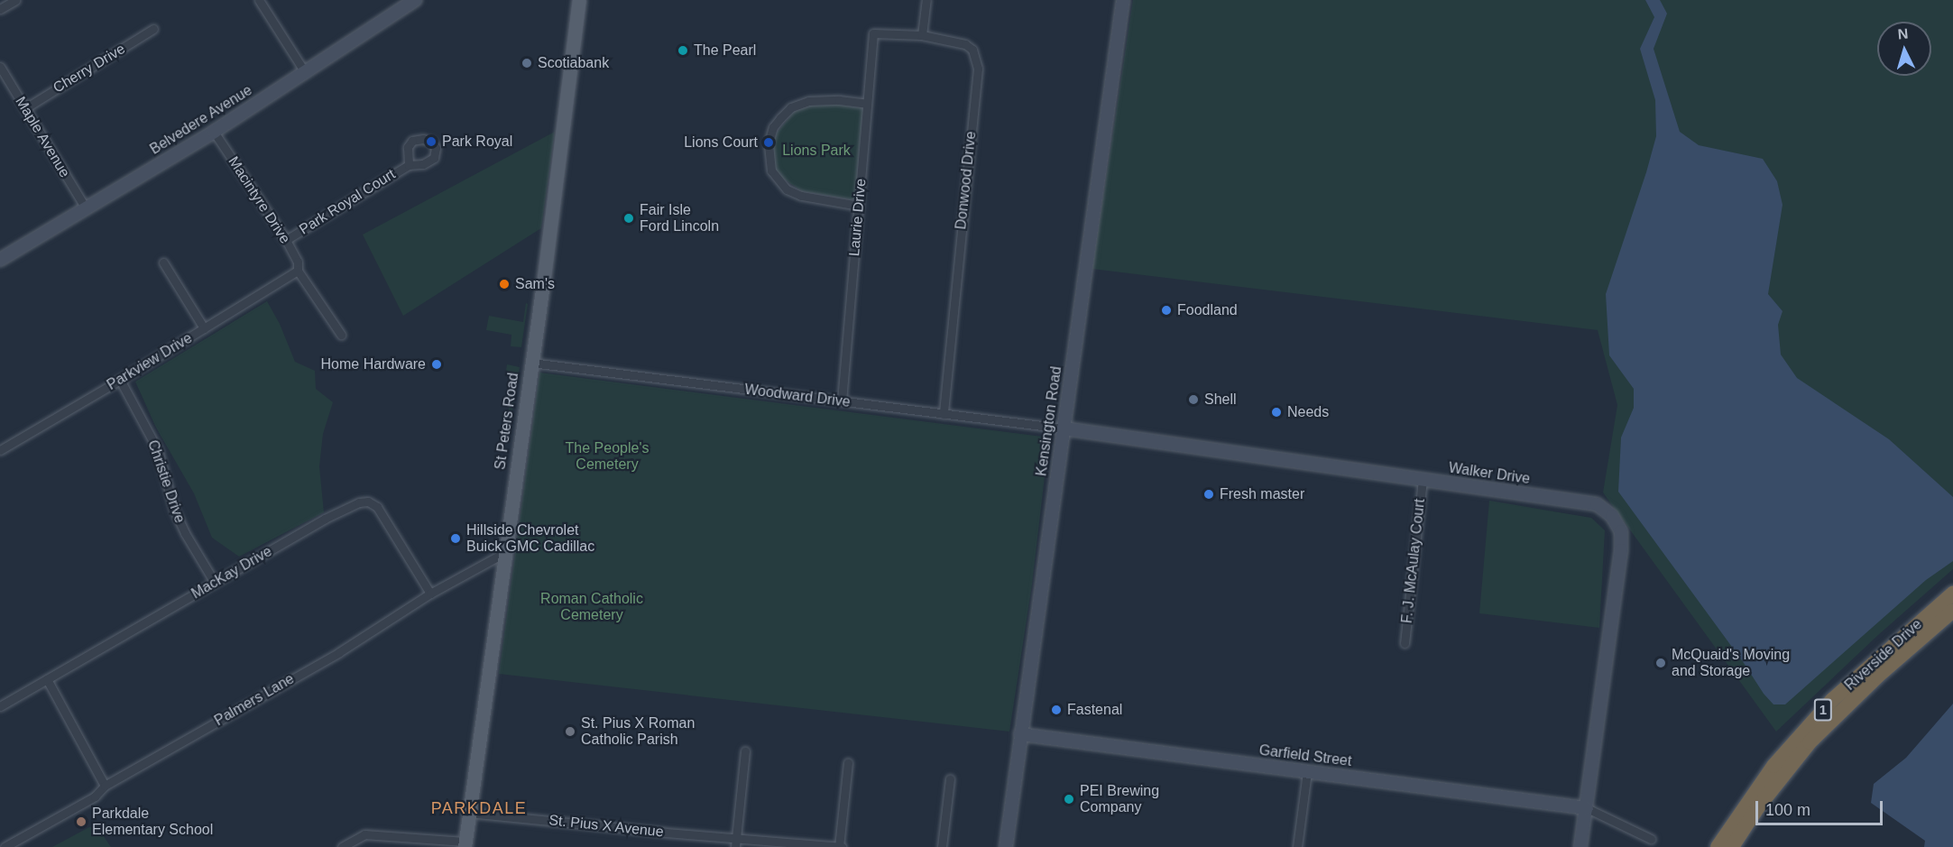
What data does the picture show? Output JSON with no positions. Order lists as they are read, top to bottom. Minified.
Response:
{"streets":{"highway":["Riverside Drive","1"],"main road":["St Peters Road"],"street":["Cherry Drive","Belvedere Avenue","Maple Avenue","Donwood Drive","Macintyre Drive","Park Royal Court","Laurie Drive","Parkview Drive","Woodward Drive","Kensington Road","Walker Drive","Christie Drive","F. J. McAulay Court","MacKay Drive","Palmers Lane","Garfield Street","St. Pius X Avenue"]},"crossings":[["Cherry Drive","Maple Avenue"],["Belvedere Avenue","Maple Avenue"],["Belvedere Avenue","Macintyre Drive"],["Donwood Drive","Laurie Drive"],["Donwood Drive","Woodward Drive"],["Macintyre Drive","Park Royal Court"],["Macintyre Drive","Parkview Drive"],["Laurie Drive","Woodward Drive"],["Parkview Drive","Christie Drive"],["Woodward Drive","St Peters Road"],["Woodward Drive","Kensington Road"],["Woodward Drive","Walker Drive"],["St Peters Road","Palmers Lane"],["St Peters Road","St. Pius X Avenue"],["Kensington Road","Walker Drive"],["Kensington Road","Garfield Street"],["Walker Drive","F. J. McAulay Court"],["Walker Drive","Garfield Street"],["Christie Drive","MacKay Drive"],["MacKay Drive","Palmers Lane"]],"districts":["PARKDALE"],"parks":["Lions Park","The People's Cemetery","Roman Catholic Cemetery"],"places":["The Pearl","Scotiabank","Park Royal","Lions Court","Fair Isle Ford Lincoln","Sam's","Foodland","Home Hardware","Shell","Needs","Fresh master","Hillside Chevrolet Buick GMC Cadillac","McQuaid's Moving and Storage","Fastenal","St. Pius X Roman Catholic Parish","PEI Brewing Company","Parkdale Elementary School"],"scale_bar":"100 m","north":"top"}
